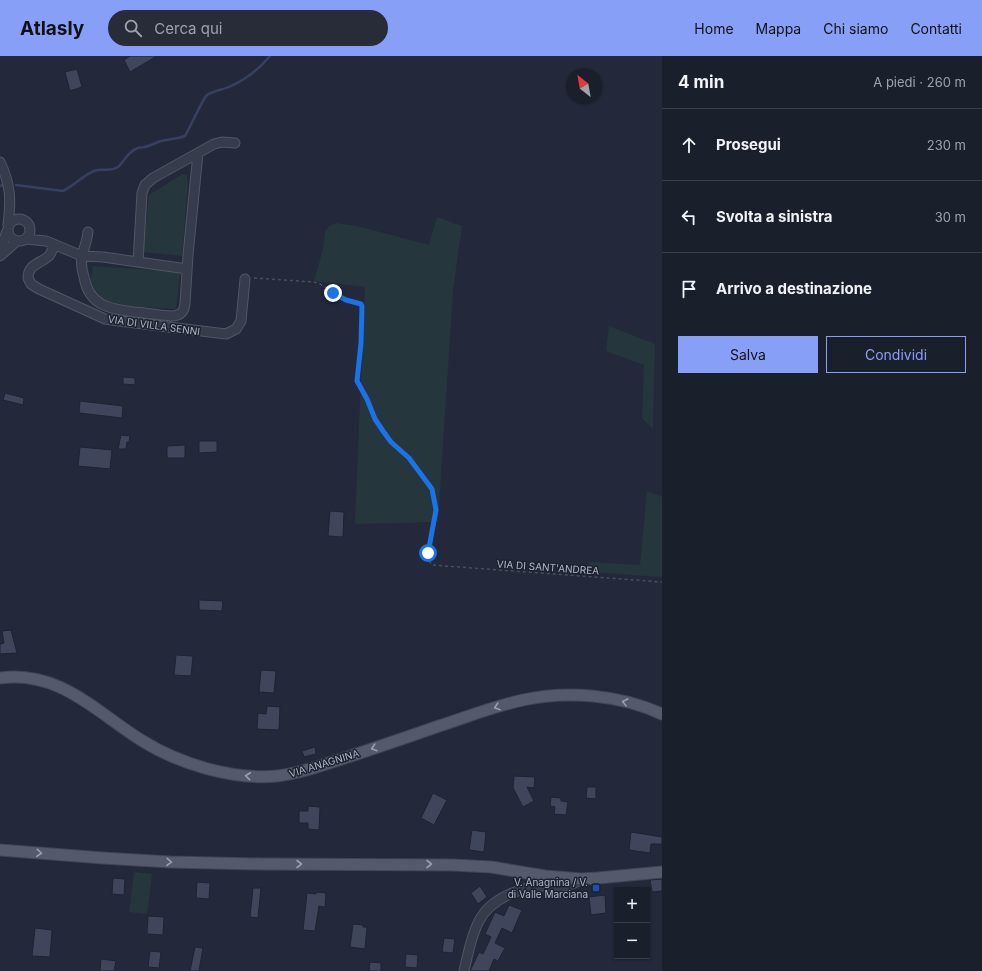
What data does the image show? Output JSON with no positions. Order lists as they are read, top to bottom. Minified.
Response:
{"streets":{"main road":["VIA ANAGNINA"],"street":["VIA DI VILLA SENNI"],"path":["VIA DI SANT'ANDREA"]},"crossings":[["VIA DI VILLA SENNI","VIA DI SANT'ANDREA"]],"one_way":["VIA ANAGNINA"],"places":{"transit":["V. Anagnina / V. di Valle Marciana"]},"north":"top left","page":{"header":"Atlasly","search":"Cerca qui","nav":["Home","Mappa","Chi siamo","Contatti"],"heading":["4 min","A piedi · 260 m"],"list":[["Prosegui","230 m"],["Svolta a sinistra","30 m"],"Arrivo a destinazione"],"buttons":["Salva","Condividi"],"map_buttons":["+","−"]}}
